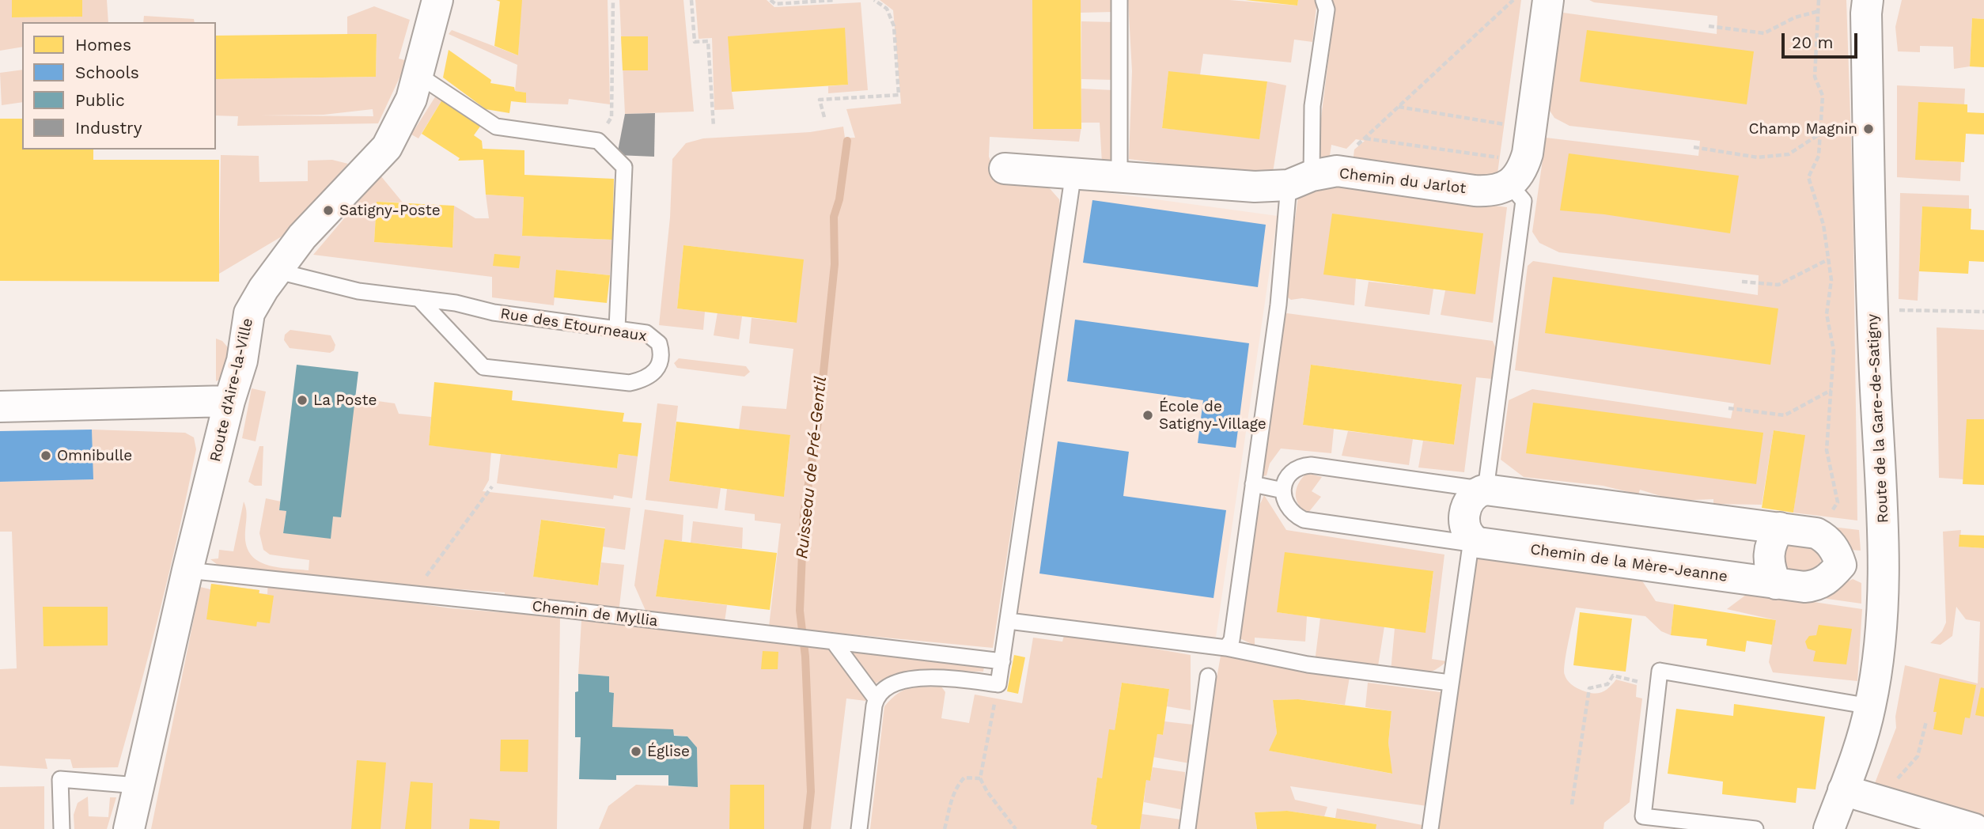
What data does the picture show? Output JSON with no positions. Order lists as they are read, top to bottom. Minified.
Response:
{"streets":{"street":["Chemin du Jarlot","Route d'Aire-la-Ville","Route de la Gare-de-Satigny","Chemin de la Mère-Jeanne"],"lane":["Rue des Etourneaux","Chemin de Myllia"]},"crossings":[["Rue des Etourneaux","Route d'Aire-la-Ville"],["Route d'Aire-la-Ville","Chemin de Myllia"]],"water":["Ruisseau de Pré-Gentil"],"places":["Champ Magnin","Satigny-Poste","La Poste","École de Satigny-Village","Omnibulle","Église"],"legend":["Homes","Schools","Public","Industry"],"scale_bar":"20 m"}
